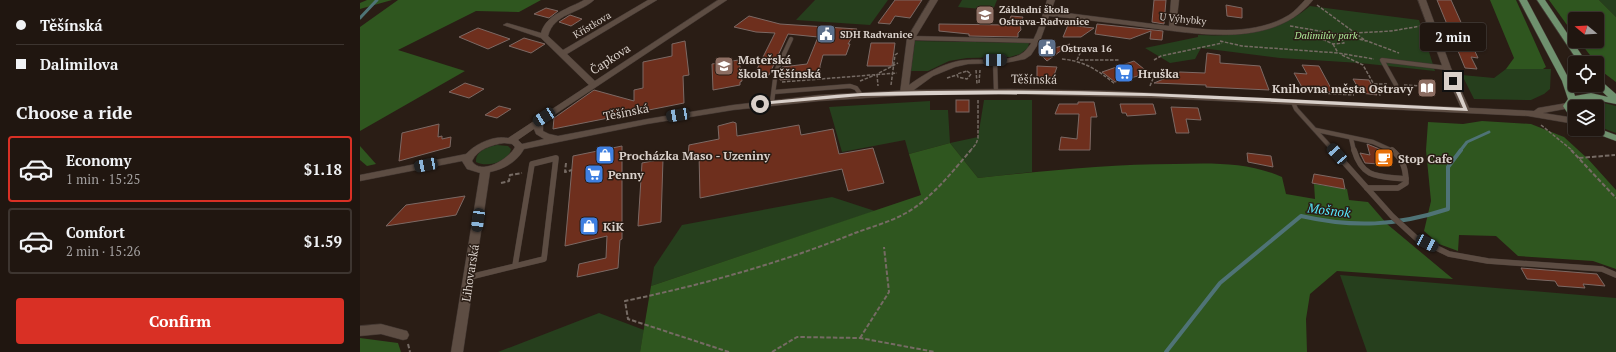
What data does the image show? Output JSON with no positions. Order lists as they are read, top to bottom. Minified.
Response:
{"streets":{"street":["U Výhybky","Křístkova","Čapkova","Těšínská","Lihovarská"]},"water":["Mošnok"],"parks":["Dalimilův park"],"places":{"school or university":["Základní škola Ostrava-Radvanice","Mateřská škola Těšínská"],"public building":["SDH Radvanice","Ostrava 16"],"supermarket":["Hruška","Penny"],"library":["Knihovna města Ostravy"],"shop":["Procházka Maso - Uzeniny","KiK"],"cafe":["Stop Cafe"]},"north":"left","page":{"banner":["Těšínská","Dalimilova"],"bubble":"2 min","heading":"Choose a ride","list":[{"name":"Economy","note":"1 min · 15:25","value":"$1.18"},{"name":"Comfort","note":"2 min · 15:26","value":"$1.59"}],"buttons":"Confirm"}}
